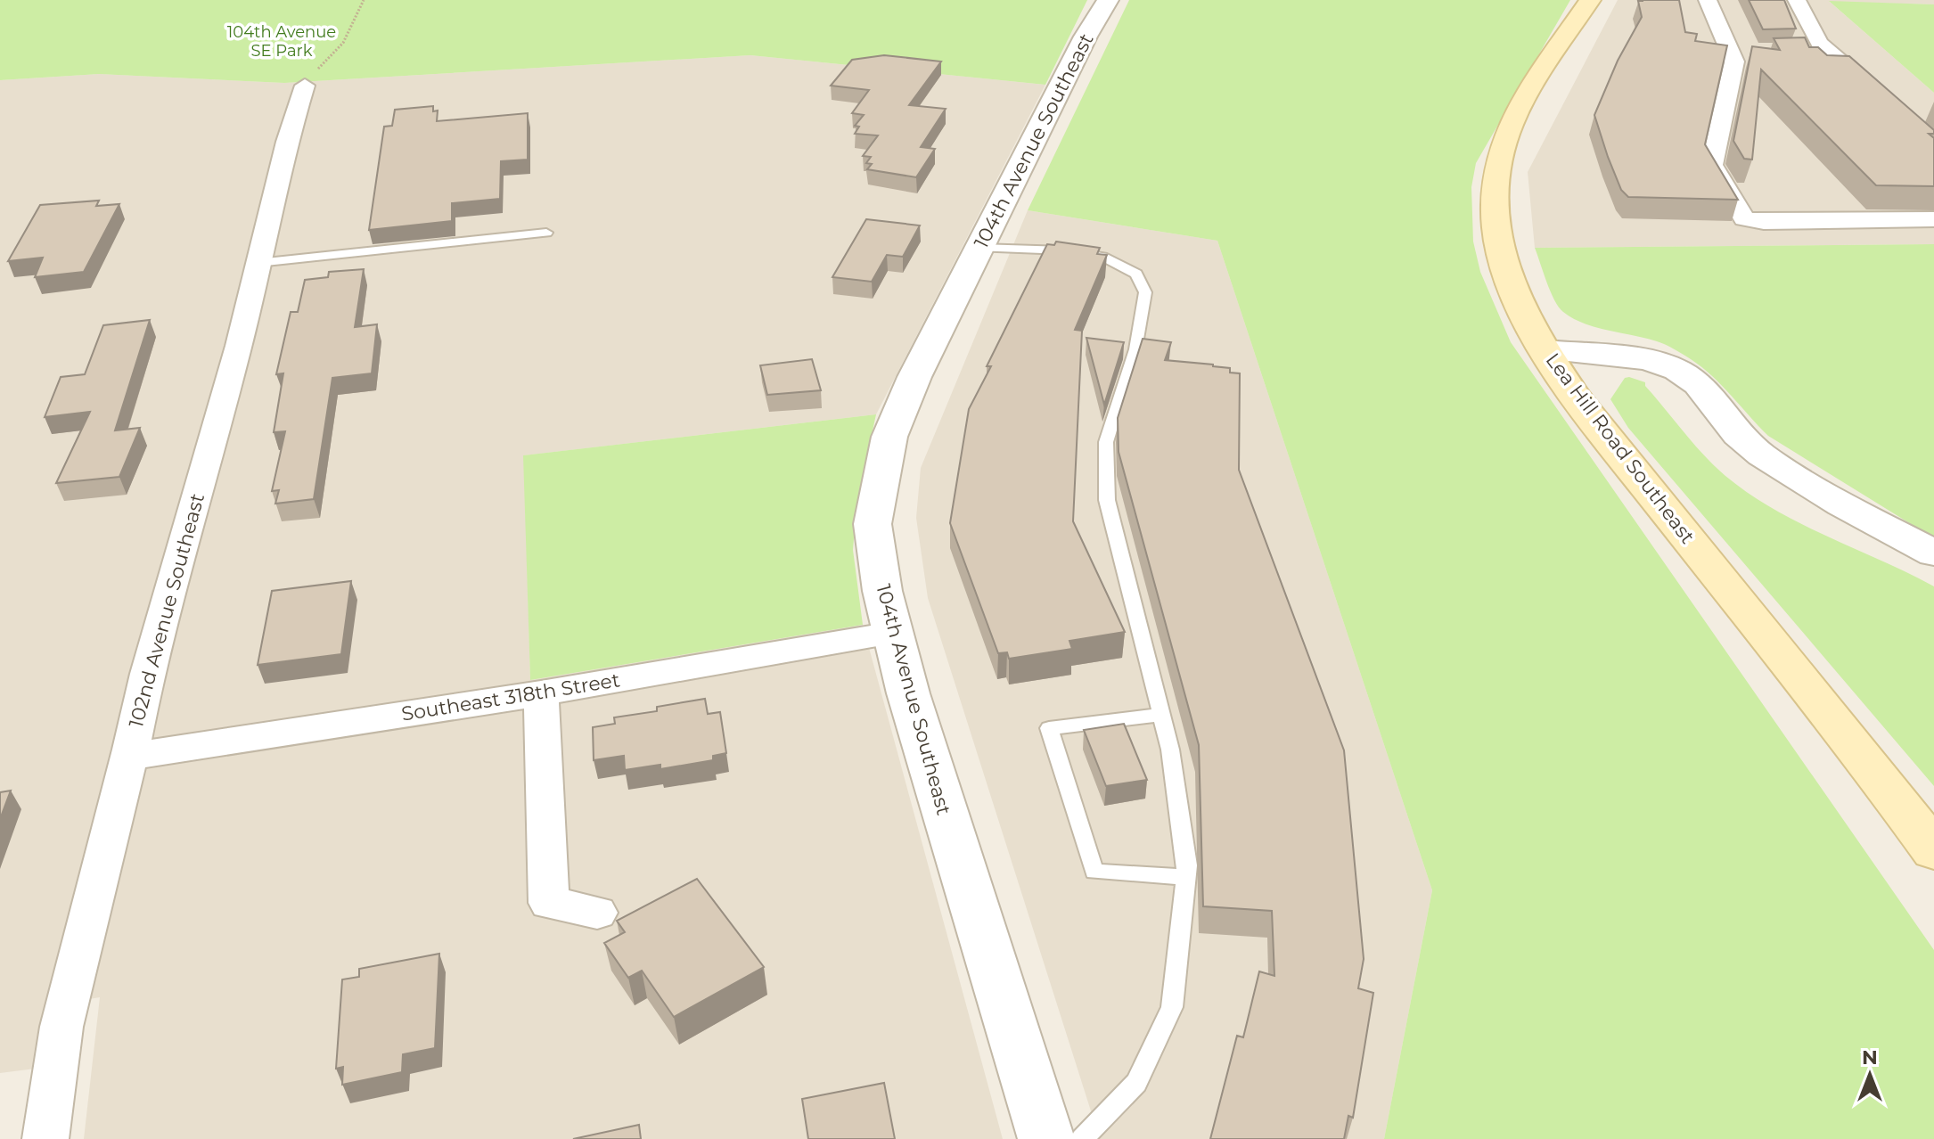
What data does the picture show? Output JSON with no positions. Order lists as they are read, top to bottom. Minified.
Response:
{"streets":{"main road":["Lea Hill Road Southeast"],"street":["104th Avenue Southeast","102nd Avenue Southeast","Southeast 318th Street"]},"crossings":[["104th Avenue Southeast","Southeast 318th Street"],["102nd Avenue Southeast","Southeast 318th Street"]],"parks":["104th Avenue SE Park"],"north":"top"}
